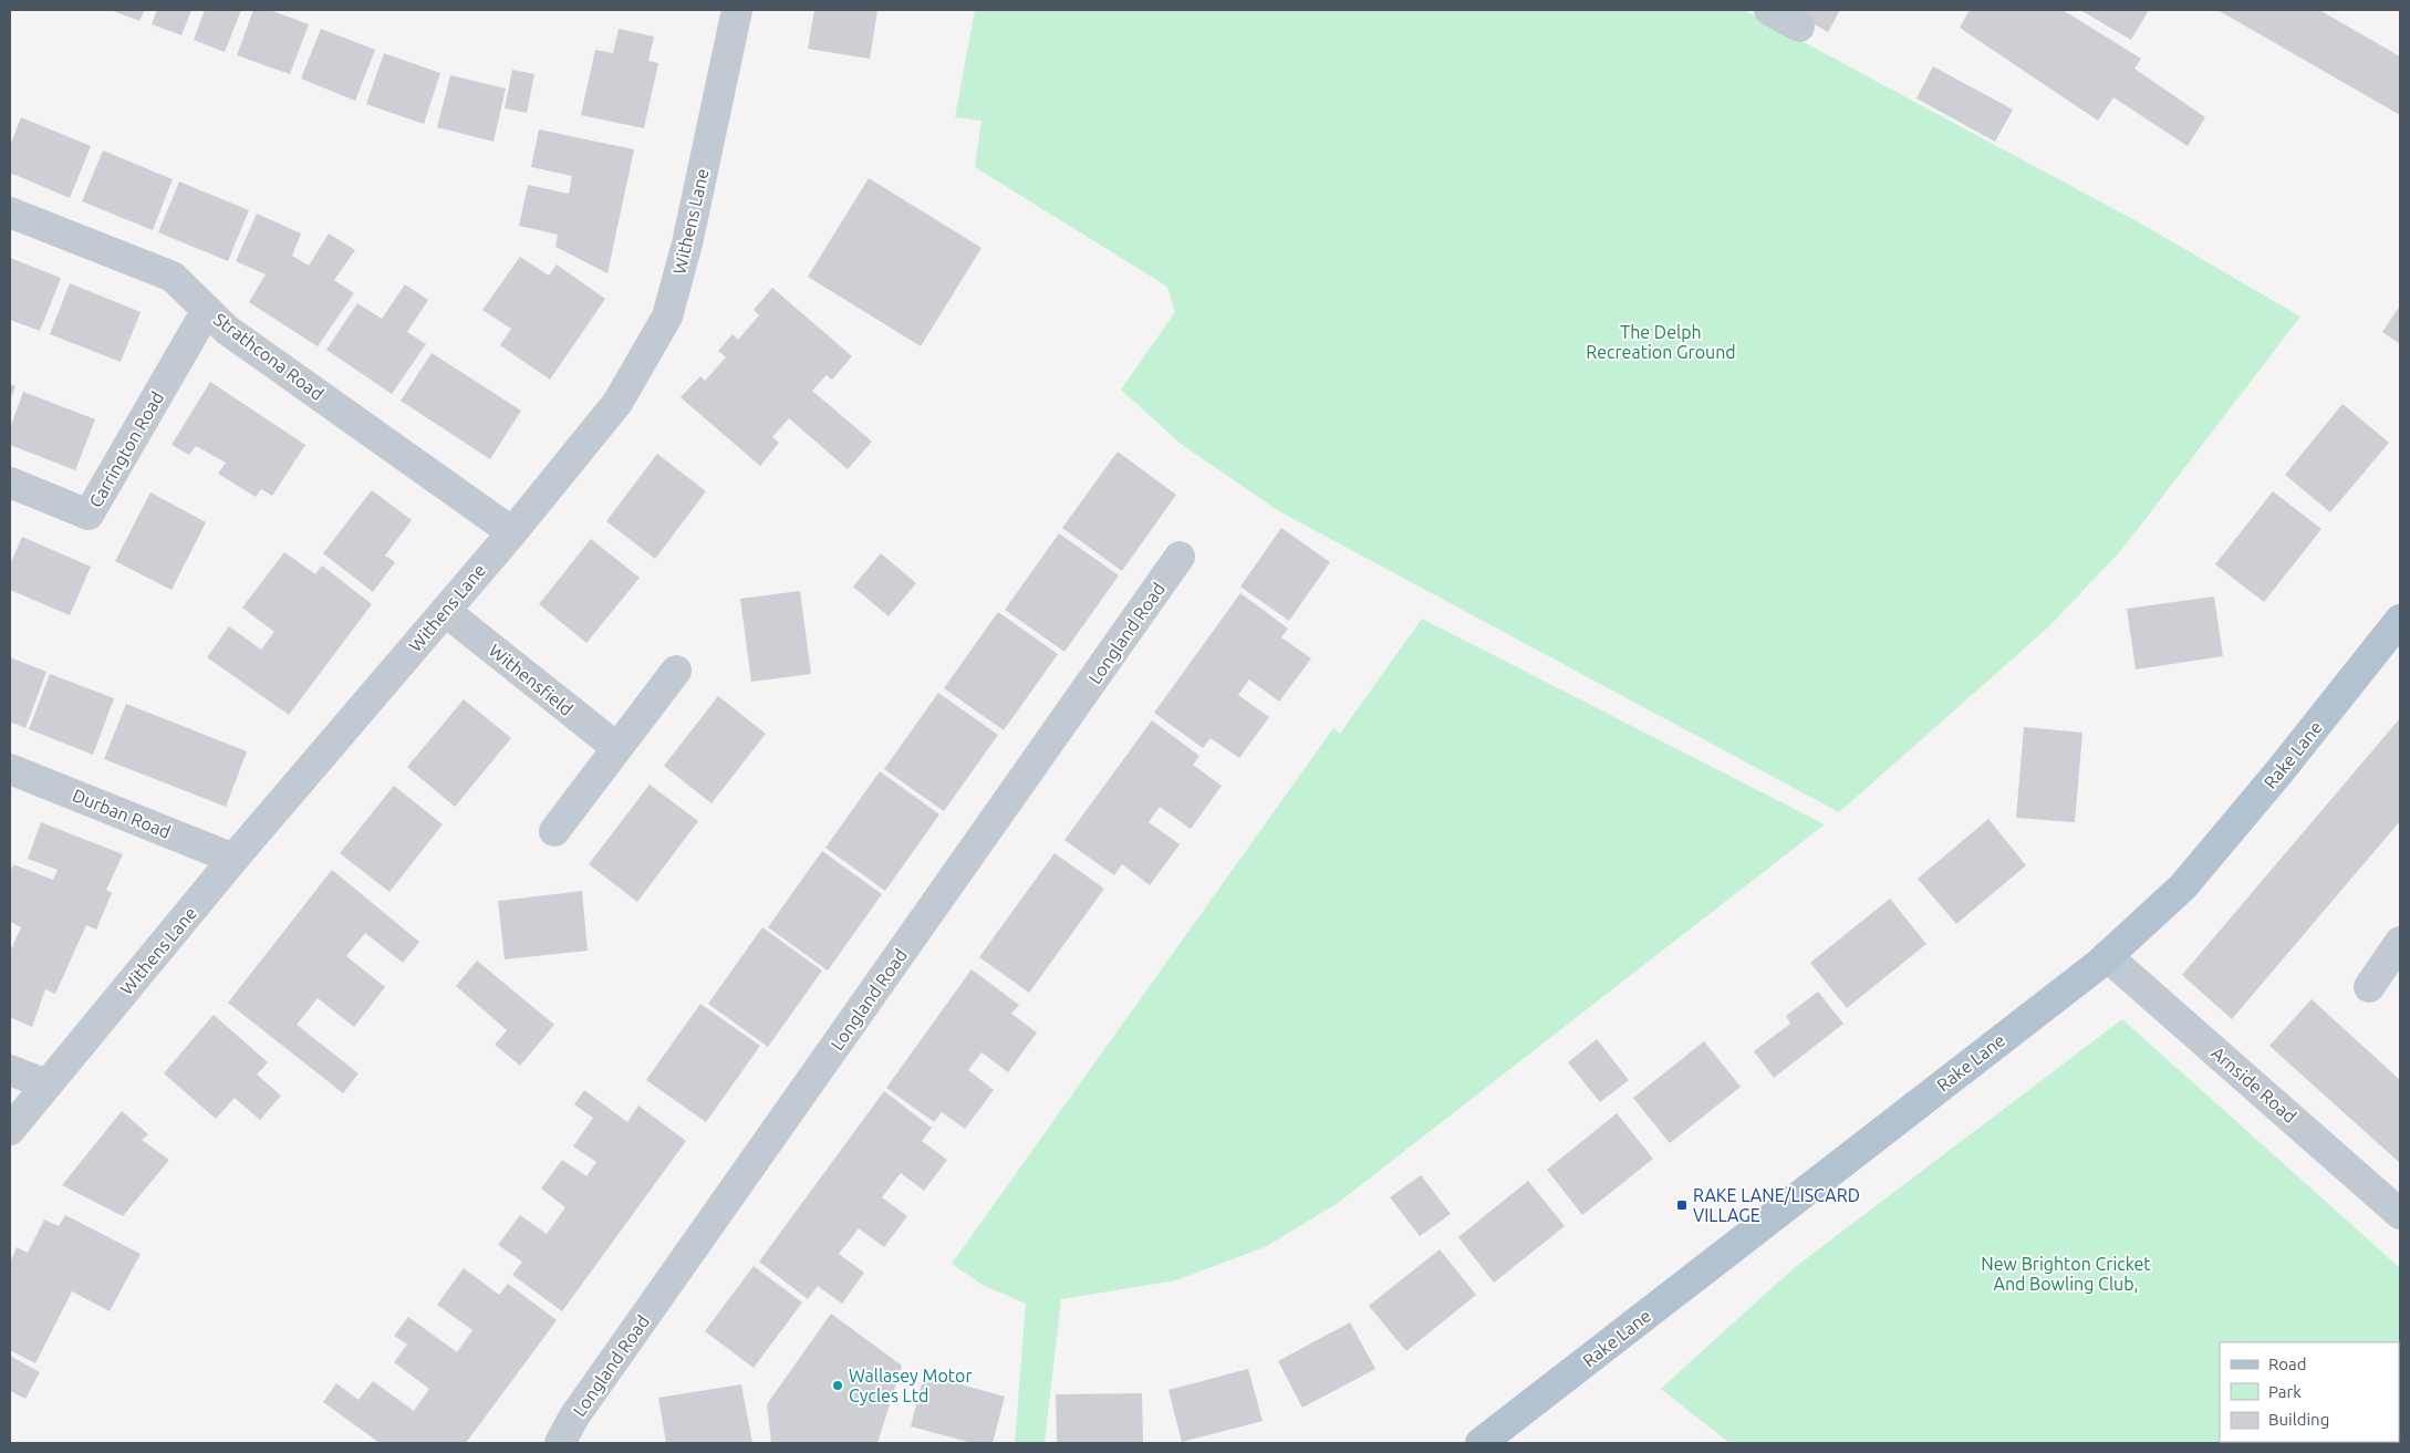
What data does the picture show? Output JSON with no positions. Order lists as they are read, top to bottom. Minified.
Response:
{"streets":{"main road":["Rake Lane"],"street":["Withens Lane","Strathcona Road","Carrington Road","Longland Road","Withensfield","Durban Road","Arnside Road"]},"crossings":[["Withens Lane","Strathcona Road"],["Withens Lane","Withensfield"],["Withens Lane","Durban Road"],["Strathcona Road","Carrington Road"],["Rake Lane","Arnside Road"]],"parks":["The Delph Recreation Ground","New Brighton Cricket And Bowling Club,"],"places":{"transit":["RAKE LANE/LISCARD VILLAGE"],"other":["Wallasey Motor Cycles Ltd"]},"legend":["Road","Park","Building"]}
